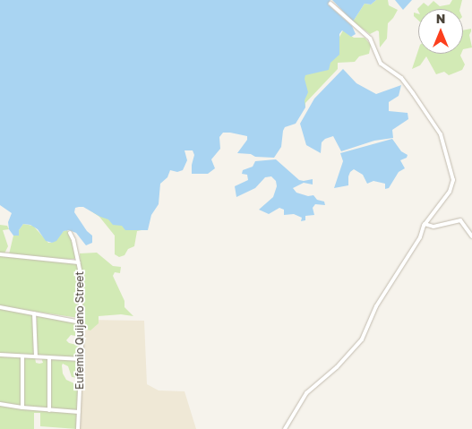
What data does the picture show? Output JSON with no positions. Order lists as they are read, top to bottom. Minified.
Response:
{"streets":{"street":["Eufemio Quijano Street"]},"north":"top"}
